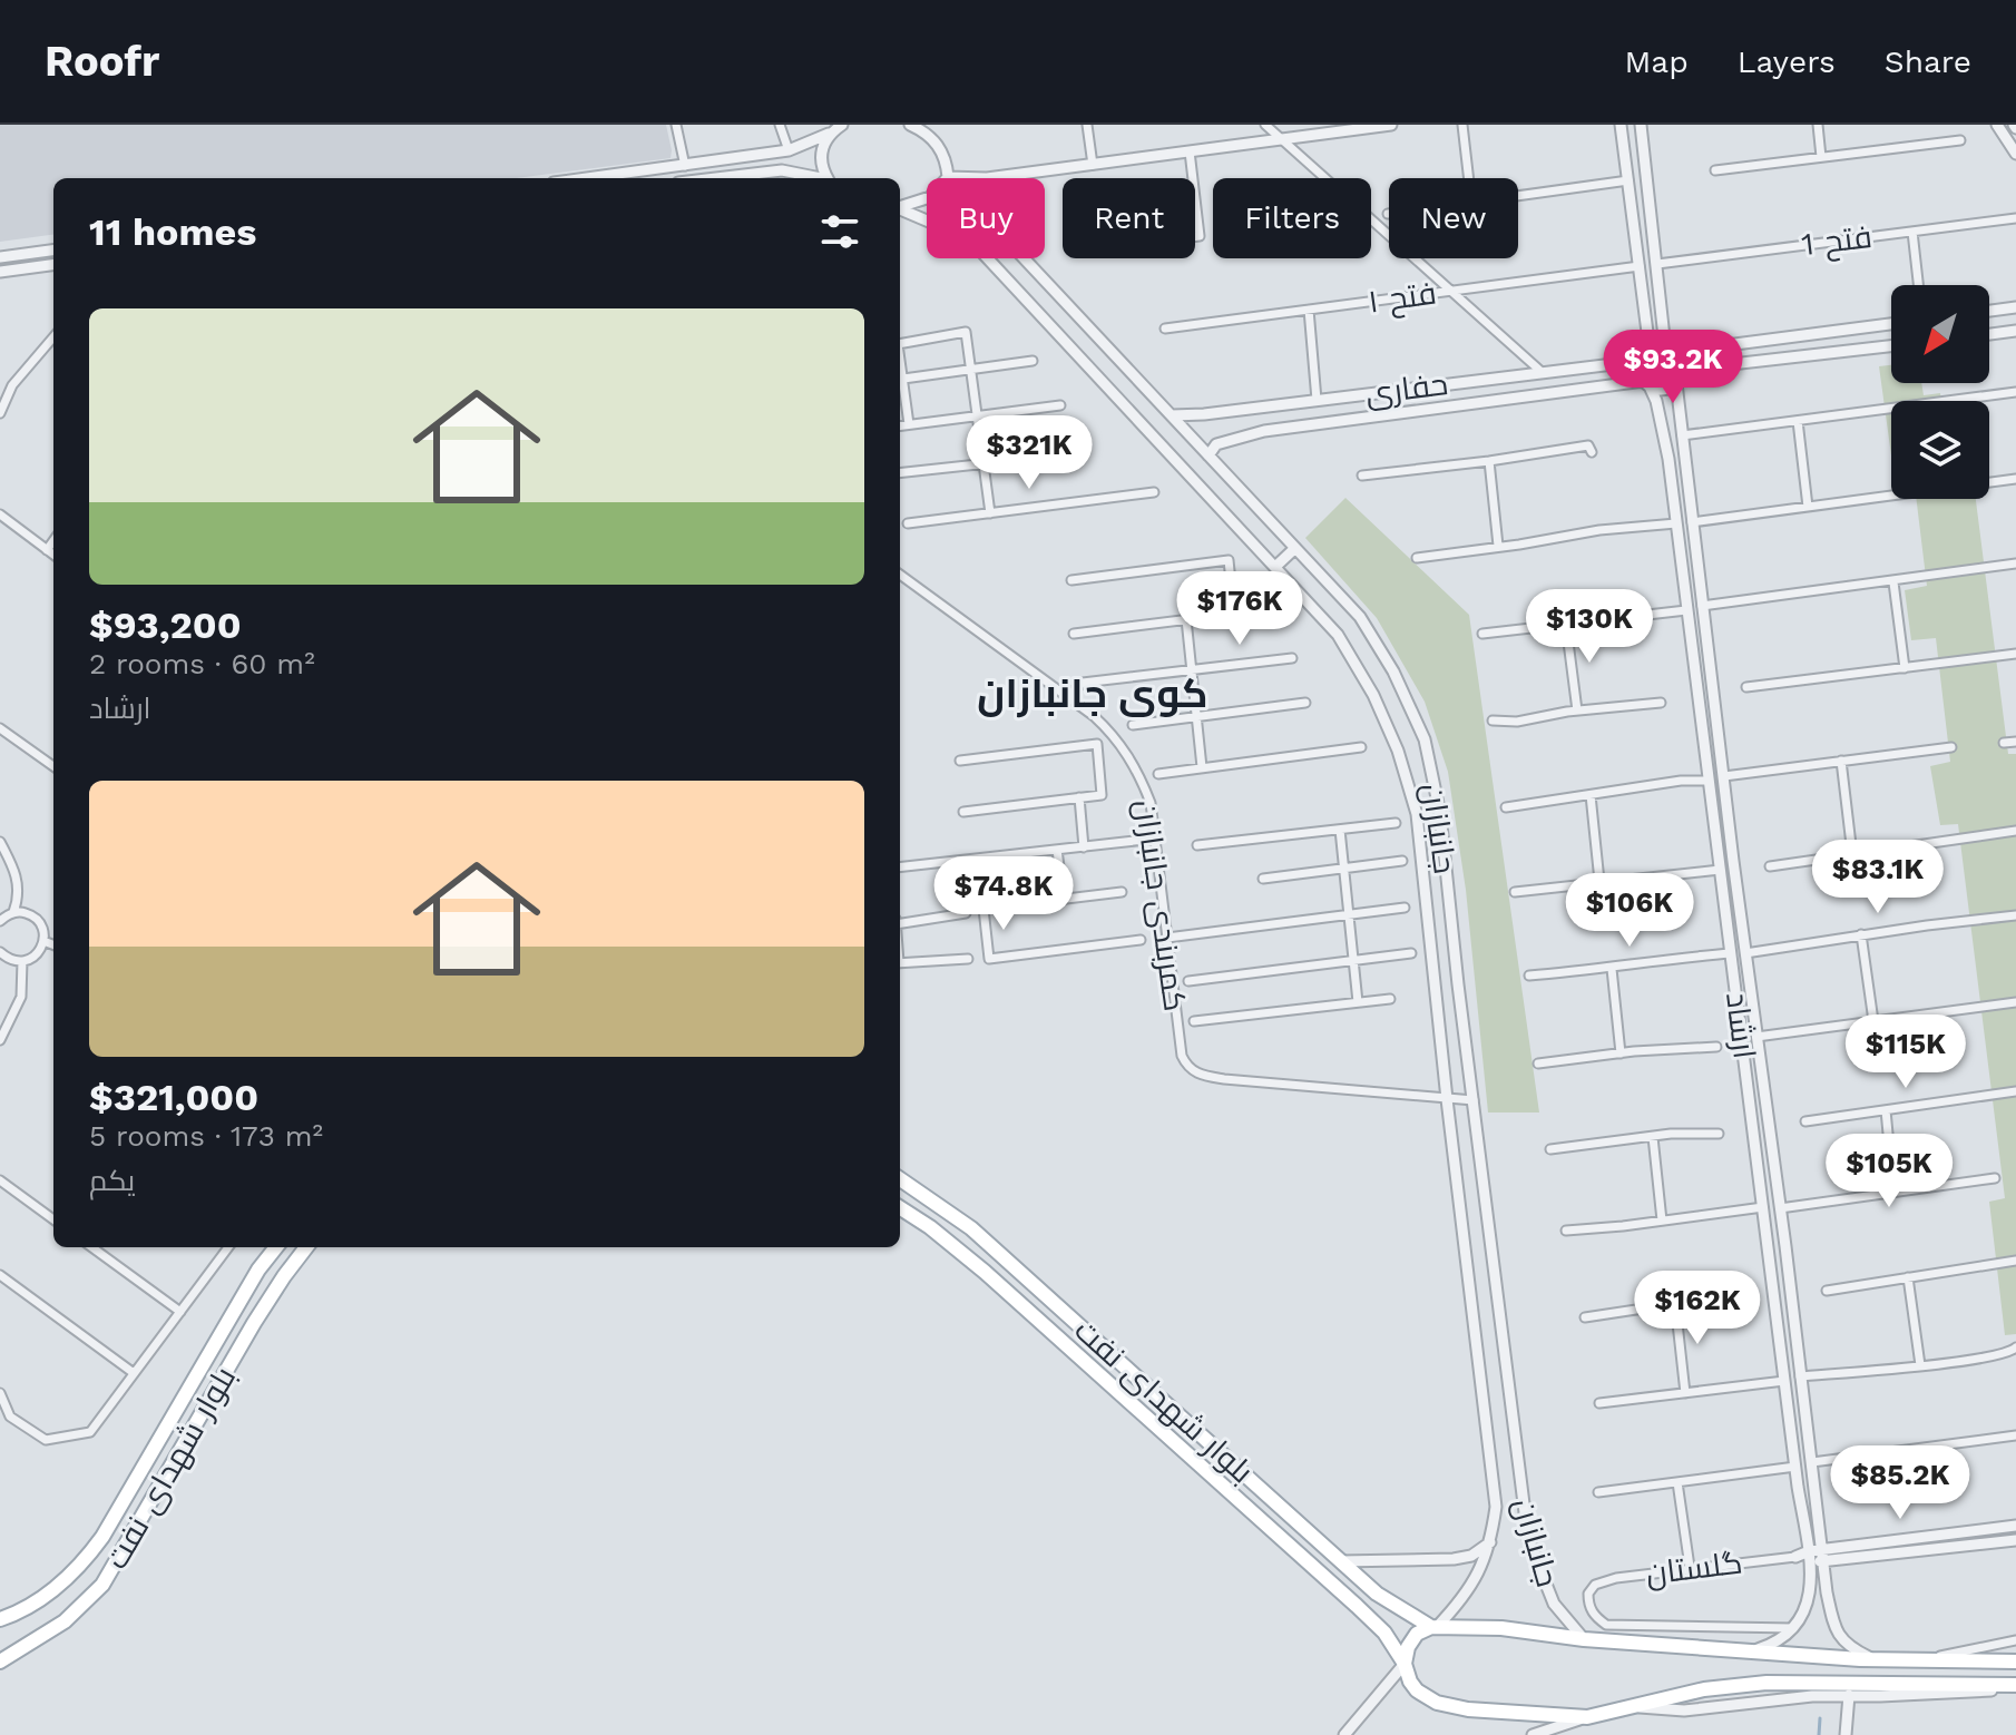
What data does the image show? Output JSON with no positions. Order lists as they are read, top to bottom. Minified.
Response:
{"streets":{"main road":["بلوار شهدای نفت"],"street":["فتح 1","فتح ۱","حفاری","جانبازان","کمربندی جانبازان","ارشاد","گلستان"]},"crossings":[["حفاری","جانبازان"],["حفاری","ارشاد"],["جانبازان","کمربندی جانبازان"],["جانبازان","بلوار شهدای نفت"],["ارشاد","گلستان"]],"districts":["کوی جانبازان"],"north":"bottom left","page":{"header":"Roofr","nav":["Map","Layers","Share"],"chip":["Buy","Rent","Filters","New"],"heading":"11 homes","list":[{"name":"$93,200","note":"2 rooms · 60 m² · ارشاد"},{"name":"$321,000","note":"5 rooms · 173 m² · یکم"}],"price":["$93.2K","$321K","$176K","$130K","$83.1K","$74.8K","$106K","$115K","$105K","$162K","$85.2K"]}}
